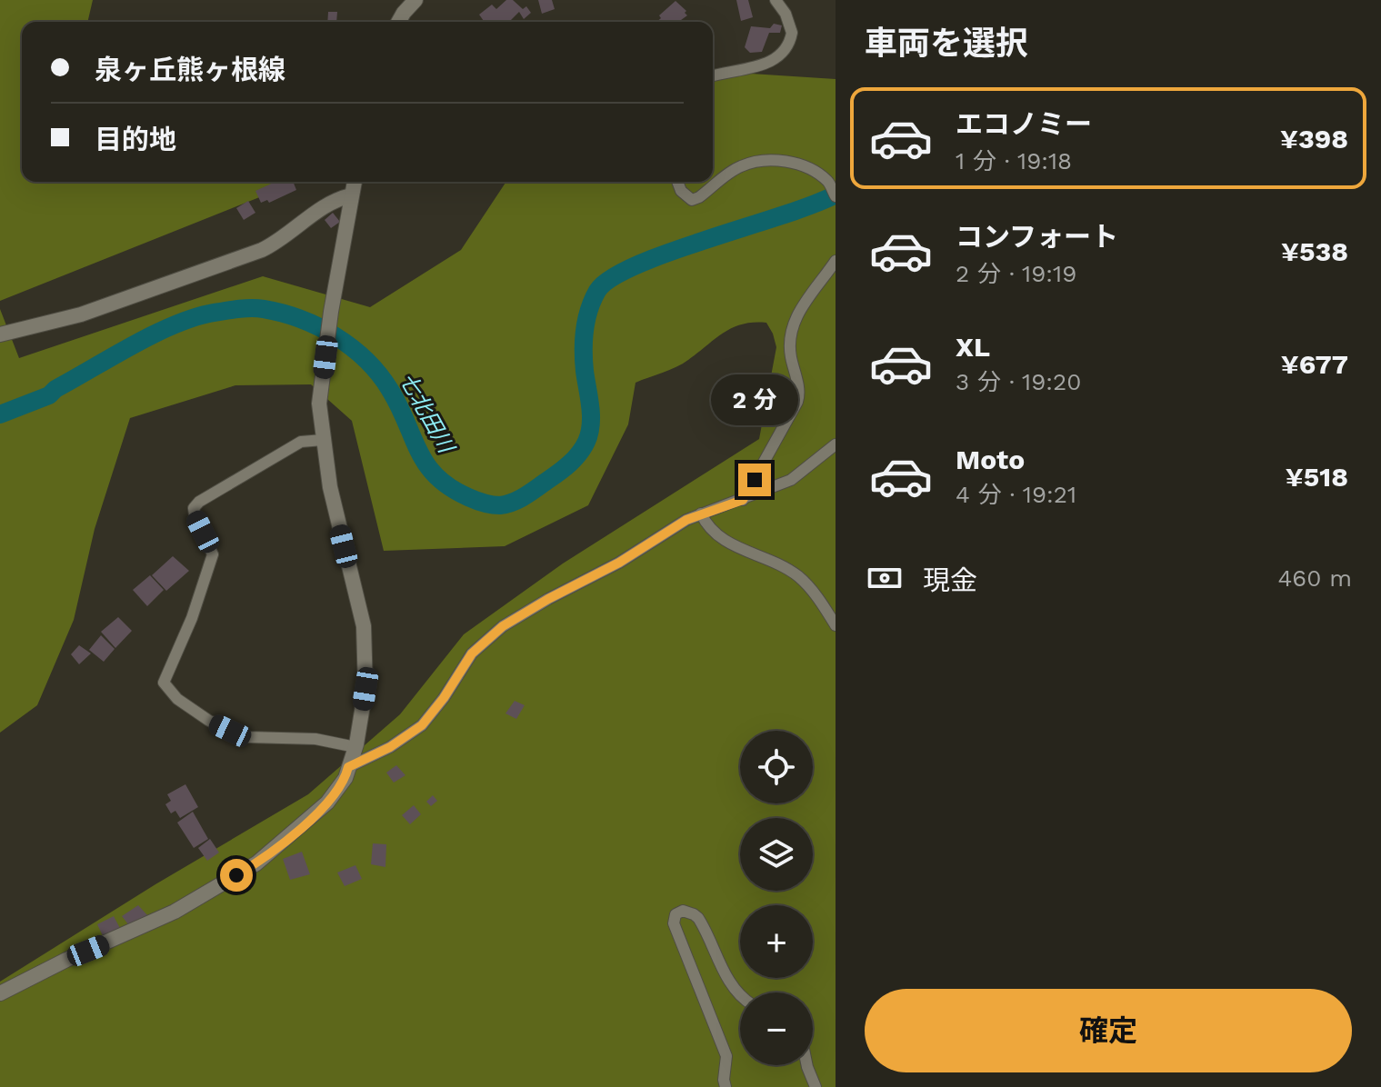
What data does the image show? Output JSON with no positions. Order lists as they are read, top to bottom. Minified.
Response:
{"water":["七北田川"],"page":{"heading":"車両を選択","banner":["泉ヶ丘熊ヶ根線","目的地"],"list":[{"name":"エコノミー","note":"1 分 · 19:18","value":"¥398"},{"name":"コンフォート","note":"2 分 · 19:19","value":"¥538"},{"name":"XL","note":"3 分 · 19:20","value":"¥677"},{"name":"Moto","note":"4 分 · 19:21","value":"¥518"}],"bubble":"2 分","pay":["現金","460 m"],"map_buttons":["+","−"],"buttons":"確定"}}
